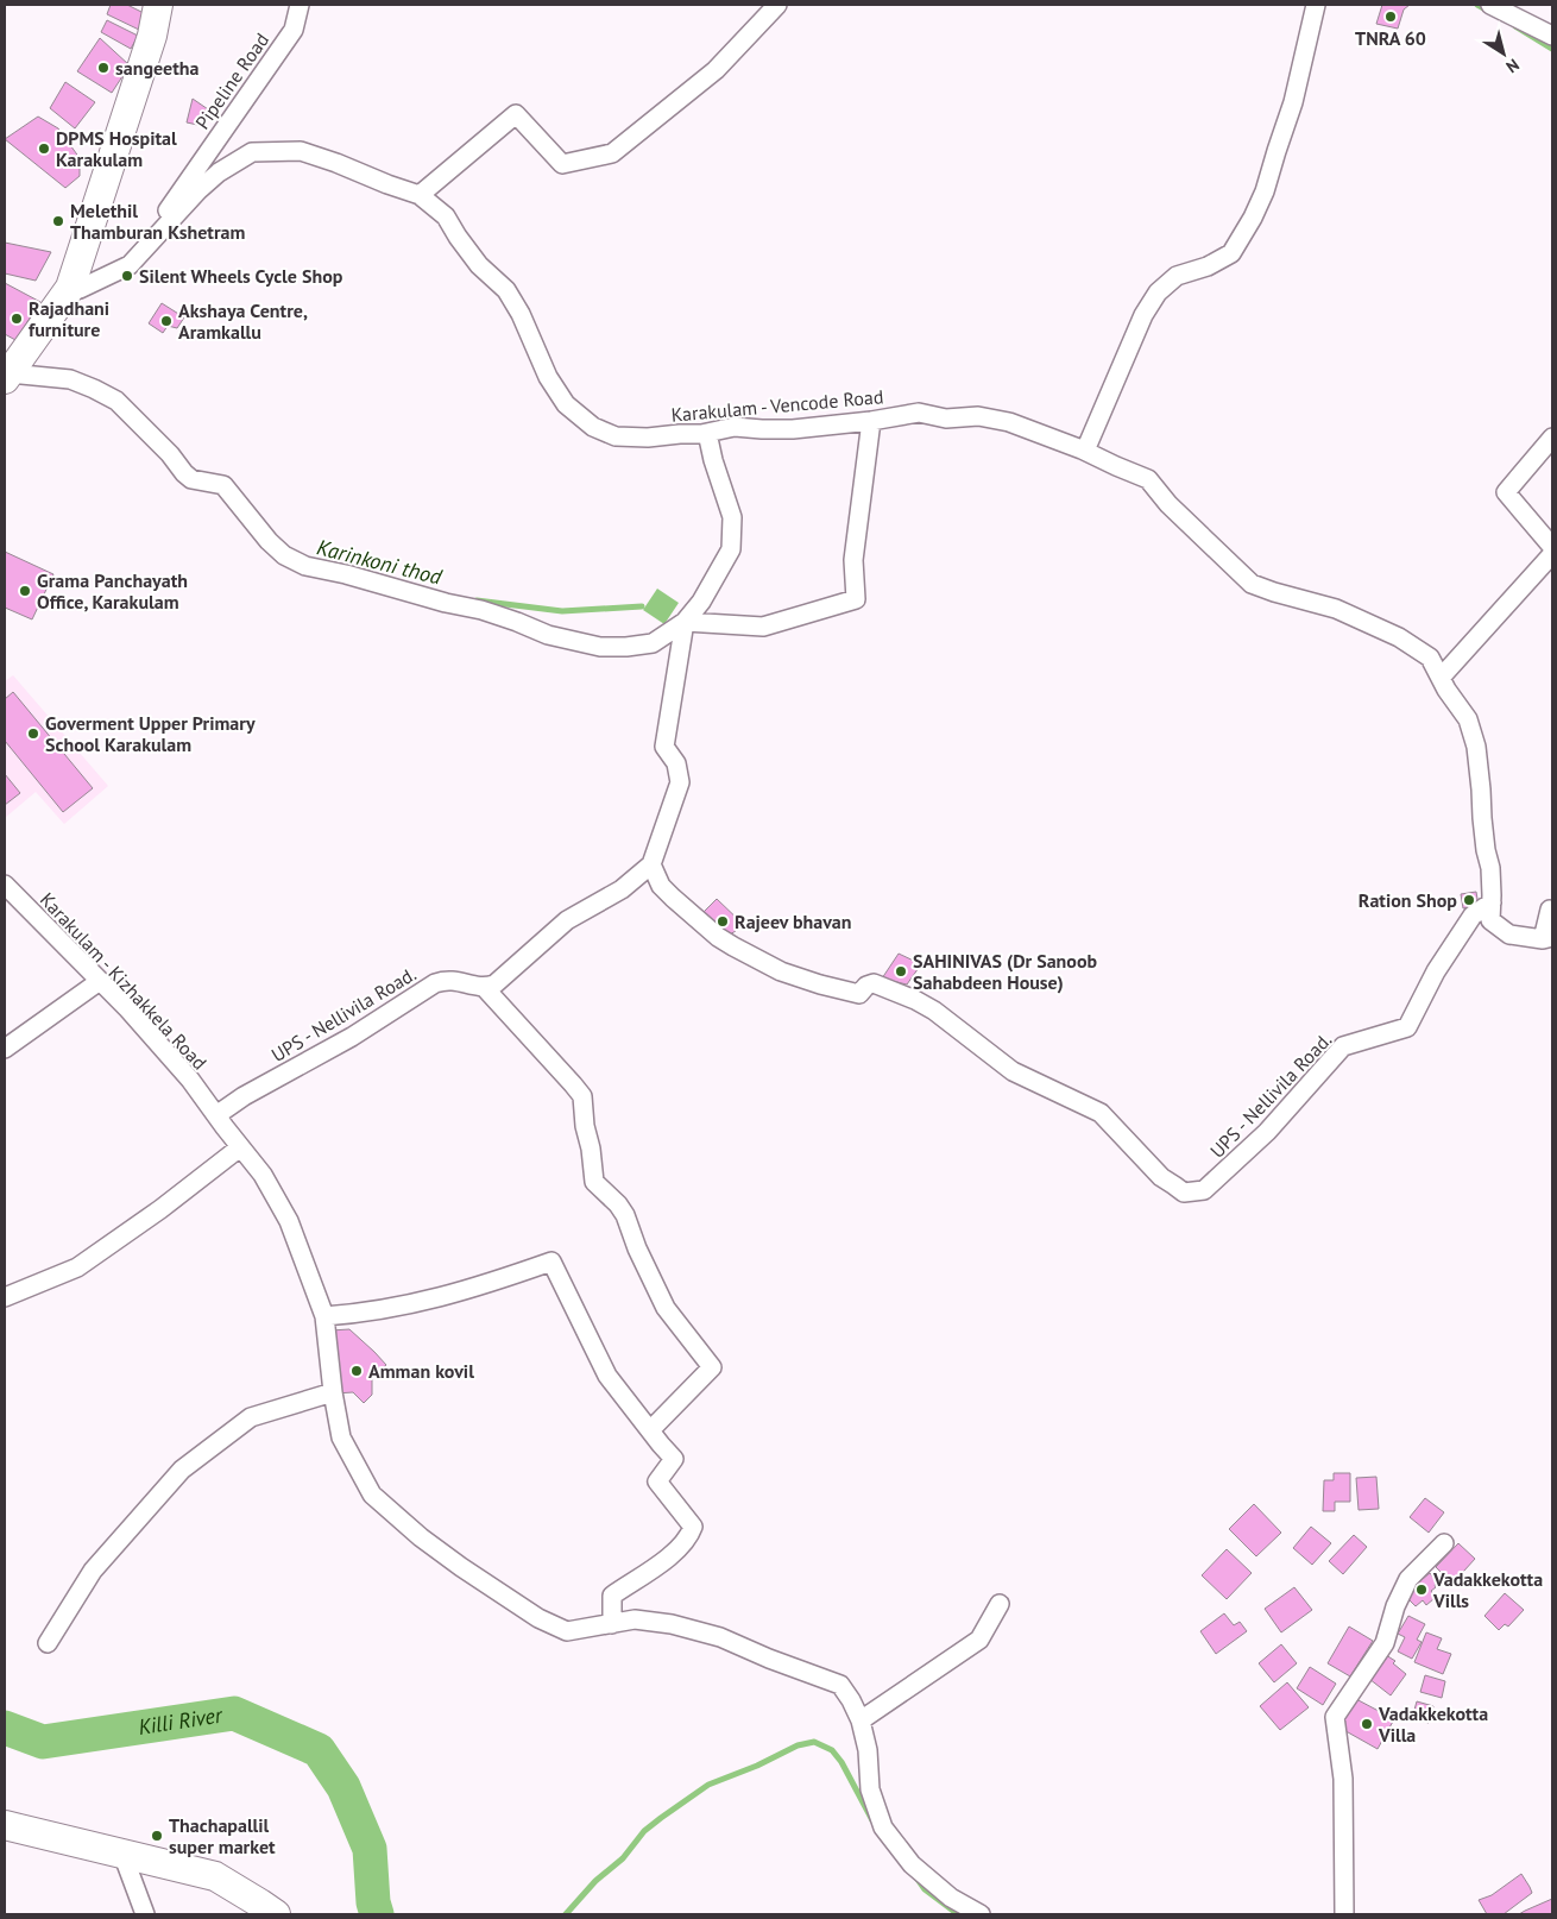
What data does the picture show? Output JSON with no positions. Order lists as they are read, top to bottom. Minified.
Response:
{"streets":{"street":["Pipeline Road","Karakulam - Vencode Road","Karakulam - Kizhakkela Road","UPS - Nellivila Road."]},"crossings":[["Pipeline Road","Karakulam - Vencode Road"],["Karakulam - Vencode Road","UPS - Nellivila Road."],["Karakulam - Kizhakkela Road","UPS - Nellivila Road."]],"water":["Karinkoni thod","Killi River"],"places":["TNRA 60","sangeetha","DPMS Hospital Karakulam","Melethil Thamburan Kshetram","Silent Wheels Cycle Shop","Rajadhani furniture","Akshaya Centre, Aramkallu","Grama Panchayath Office, Karakulam","Goverment Upper Primary School Karakulam","Ration Shop","Rajeev bhavan","SAHINIVAS (Dr Sanoob Sahabdeen House)","Amman kovil","Vadakkekotta Vills","Vadakkekotta Villa","Thachapallil super market"],"north":"bottom right"}
